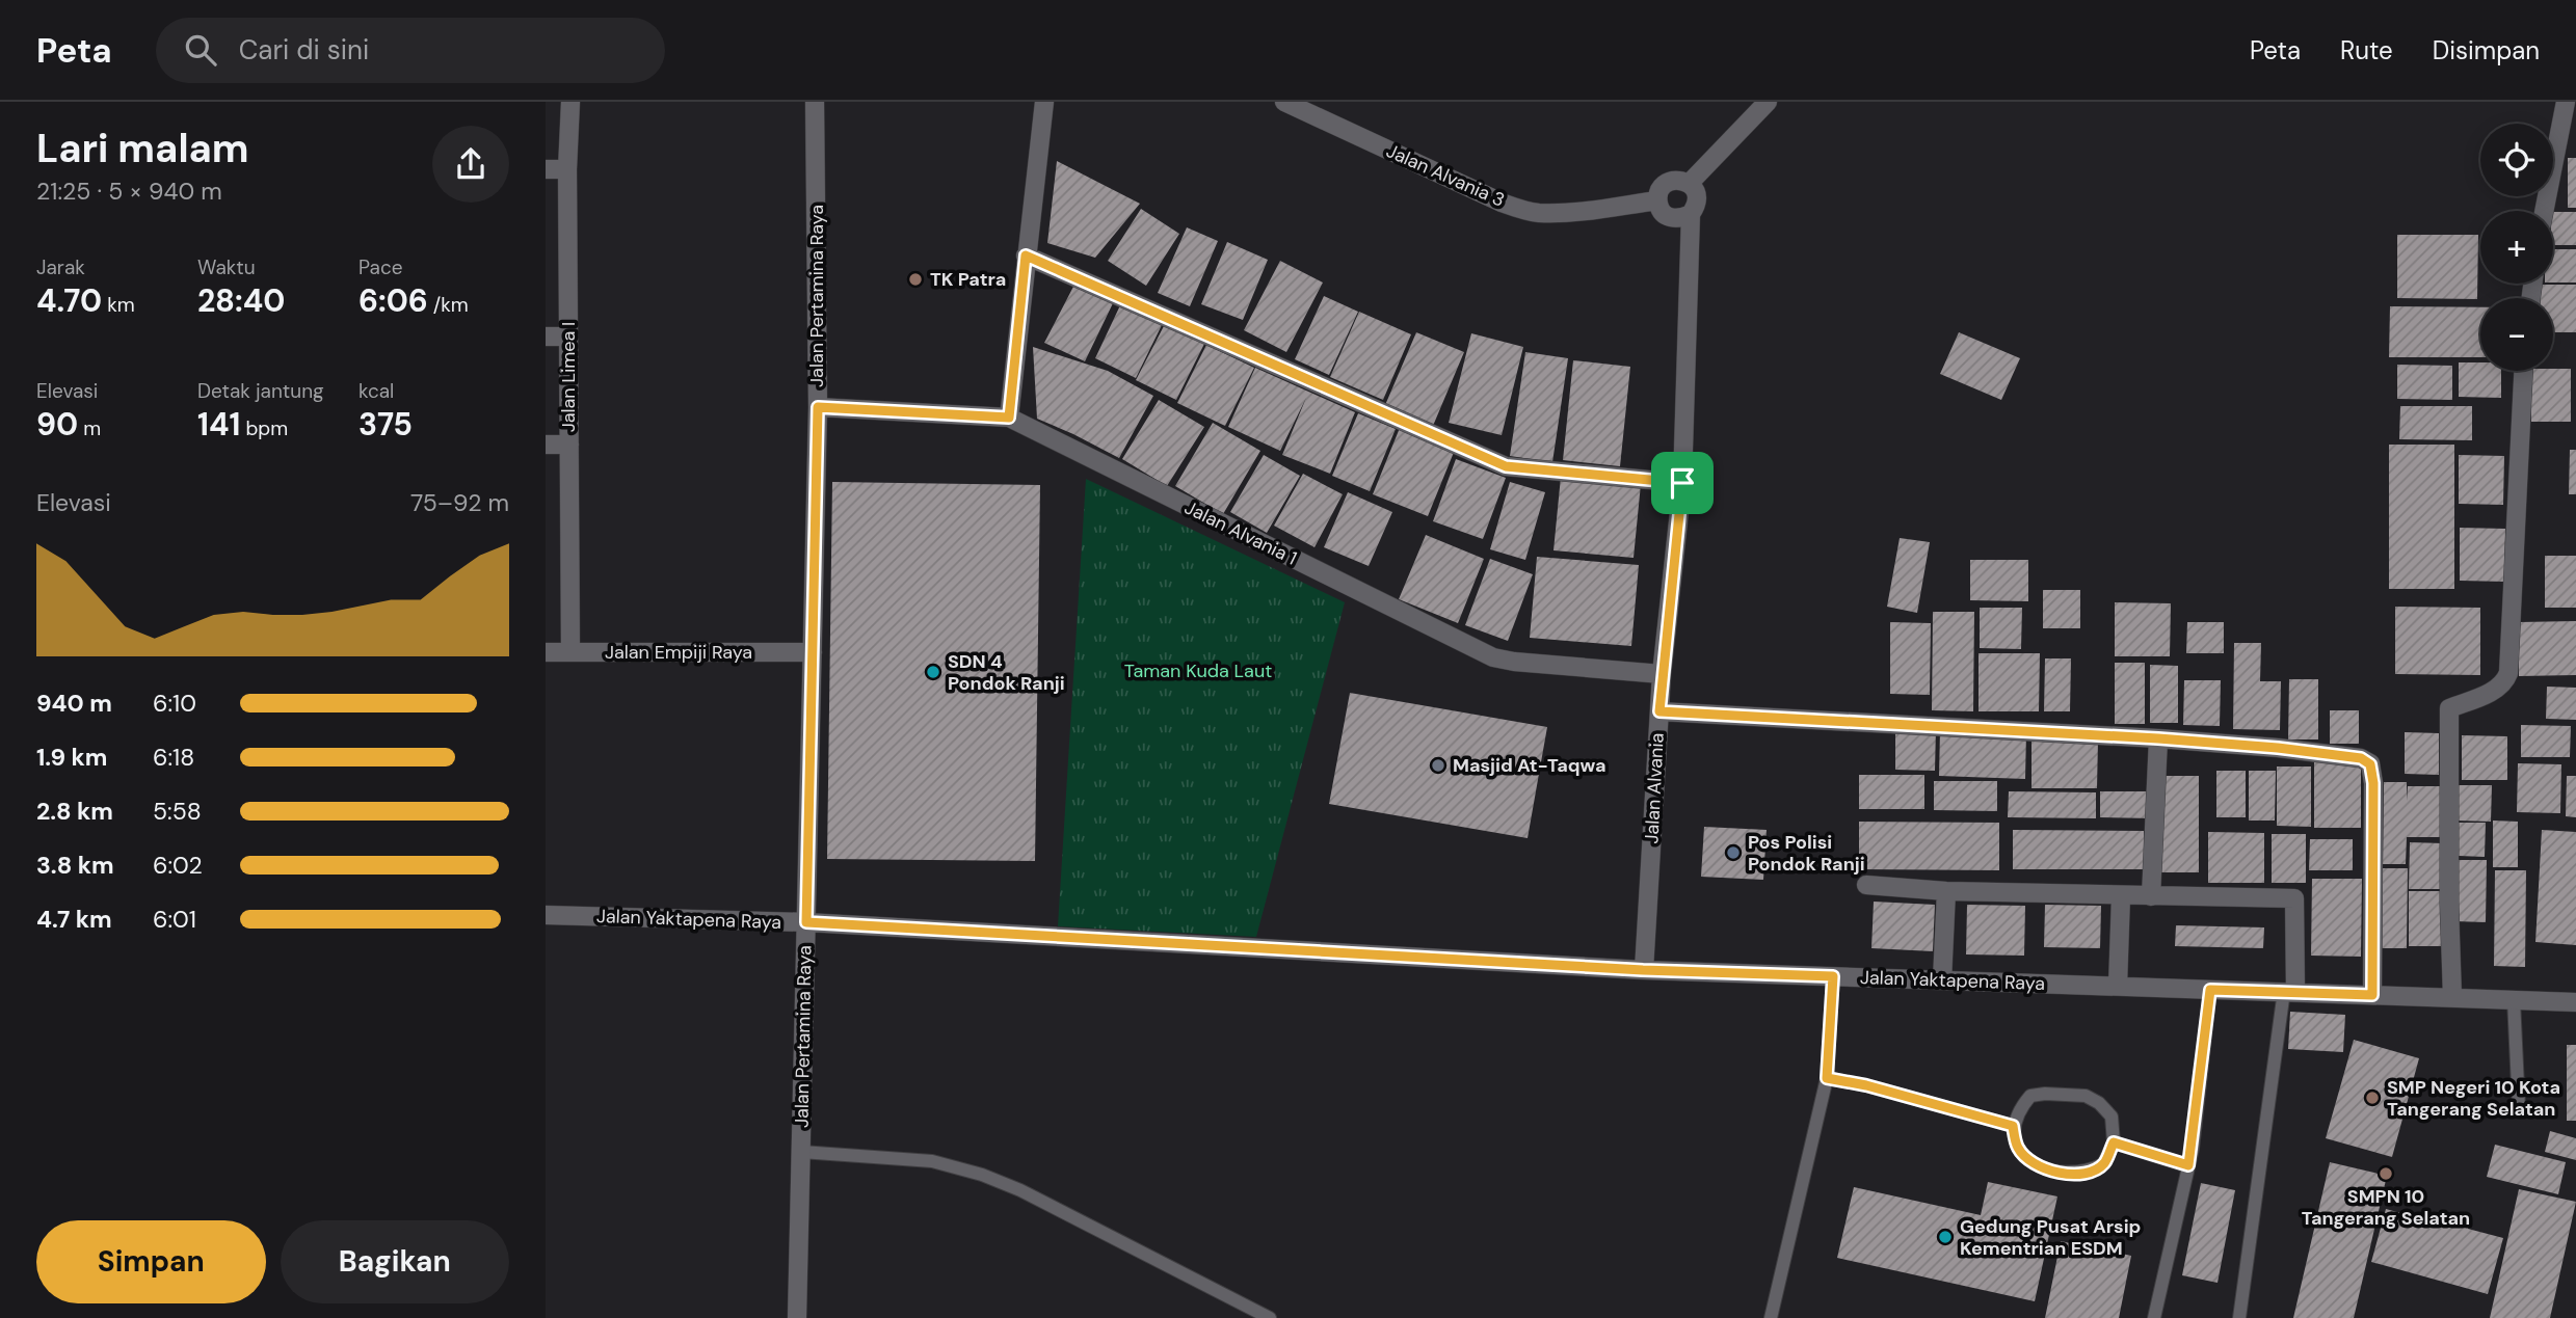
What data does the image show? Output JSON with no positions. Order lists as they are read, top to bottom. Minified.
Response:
{"streets":{"street":["Jalan Alvania 3","Jalan Pertamina Raya","Jalan Limea I","Jalan Alvania 1","Jalan Empiji Raya","Jalan Alvania","Jalan Yaktapena Raya"]},"crossings":[["Jalan Alvania 3","Jalan Alvania"],["Jalan Pertamina Raya","Jalan Alvania 1"],["Jalan Pertamina Raya","Jalan Empiji Raya"],["Jalan Pertamina Raya","Jalan Yaktapena Raya"],["Jalan Limea I","Jalan Empiji Raya"],["Jalan Alvania 1","Jalan Alvania"],["Jalan Alvania","Jalan Yaktapena Raya"]],"parks":["Taman Kuda Laut"],"places":["TK Patra","SDN 4 Pondok Ranji","Masjid At-Taqwa","Pos Polisi Pondok Ranji","SMP Negeri 10 Kota Tangerang Selatan","SMPN 10 Tangerang Selatan","Gedung Pusat Arsip Kementrian ESDM"],"page":{"header":"Peta","search":"Cari di sini","nav":["Peta","Rute","Disimpan"],"heading":["Lari malam","21:25 · 5 × 940 m"],"map_buttons":["+","−"],"stats":[["Jarak","4.70 km"],["Waktu","28:40"],["Pace","6:06 /km"],["Elevasi","90 m"],["Detak jantung","141 bpm"],["kcal","375"]],"chart":["Elevasi","75–92 m"],"list":[{"name":"940 m","note":"6:10"},{"name":"1.9 km","note":"6:18"},{"name":"2.8 km","note":"5:58"},{"name":"3.8 km","note":"6:02"},{"name":"4.7 km","note":"6:01"}],"buttons":["Simpan","Bagikan"]}}
